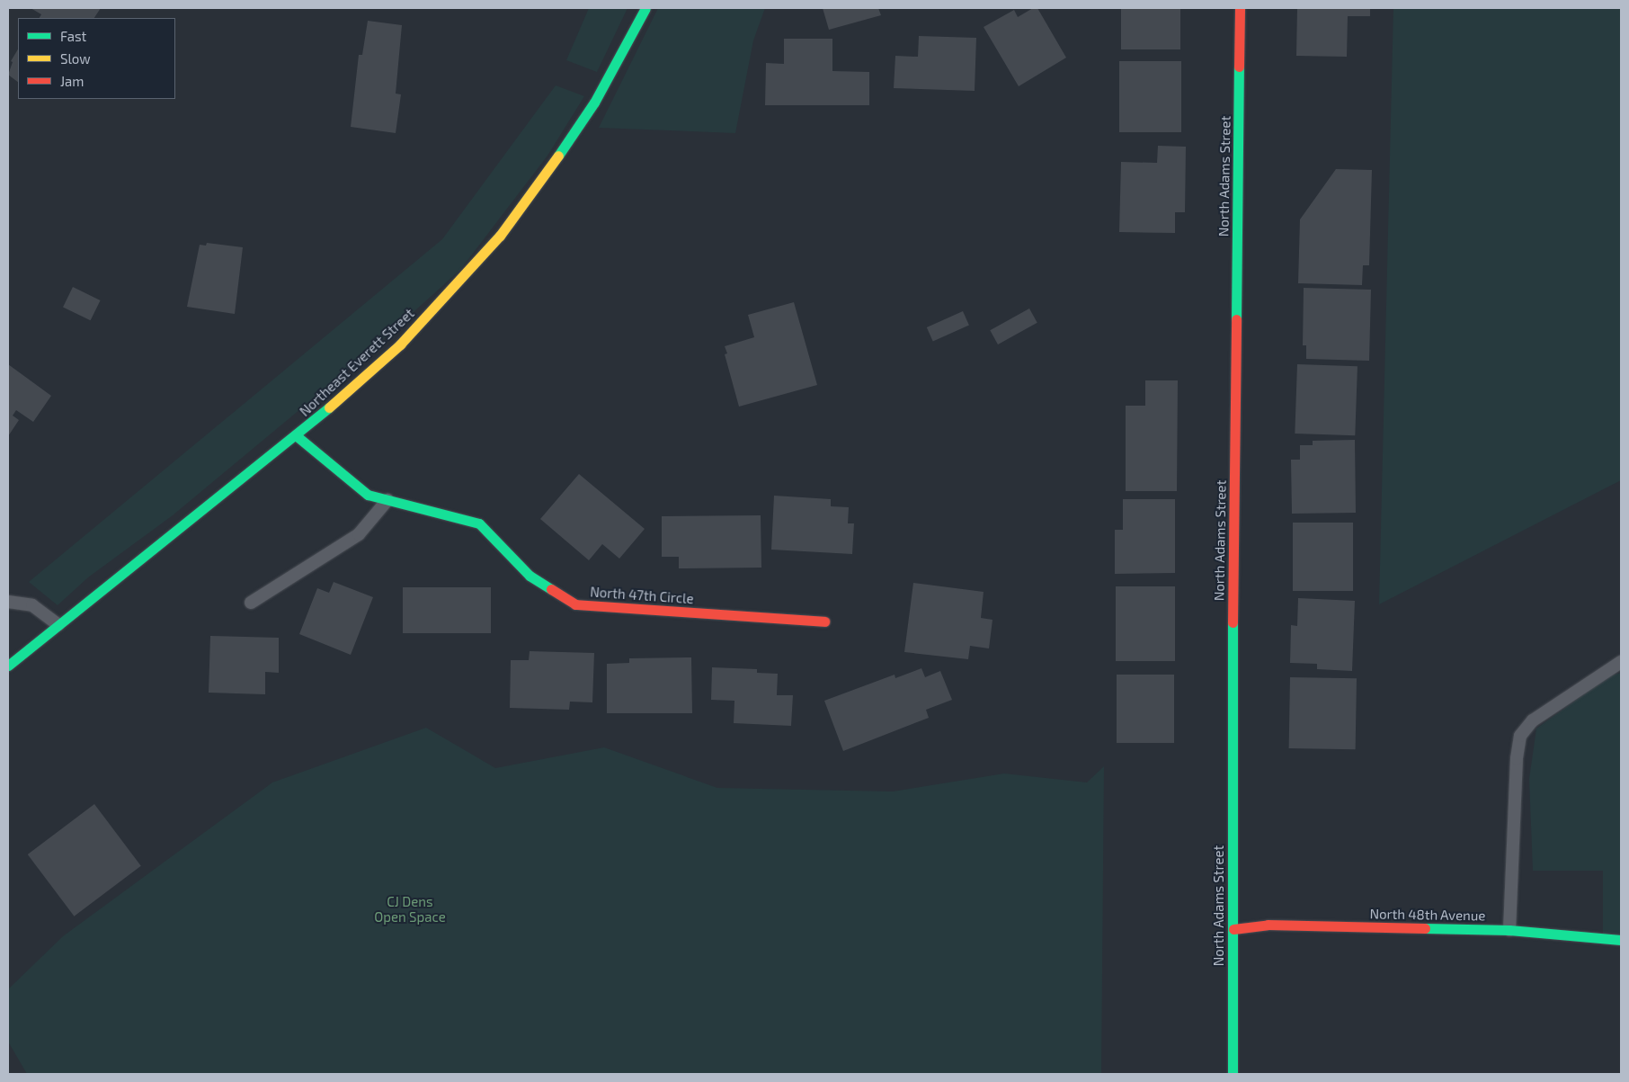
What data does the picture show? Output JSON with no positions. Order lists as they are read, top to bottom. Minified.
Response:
{"streets":{"street":["North Adams Street","Northeast Everett Street","North 47th Circle","North 48th Avenue"]},"crossings":[["North Adams Street","North 48th Avenue"],["Northeast Everett Street","North 47th Circle"]],"parks":["CJ Dens Open Space"],"legend":["Fast","Slow","Jam"]}
